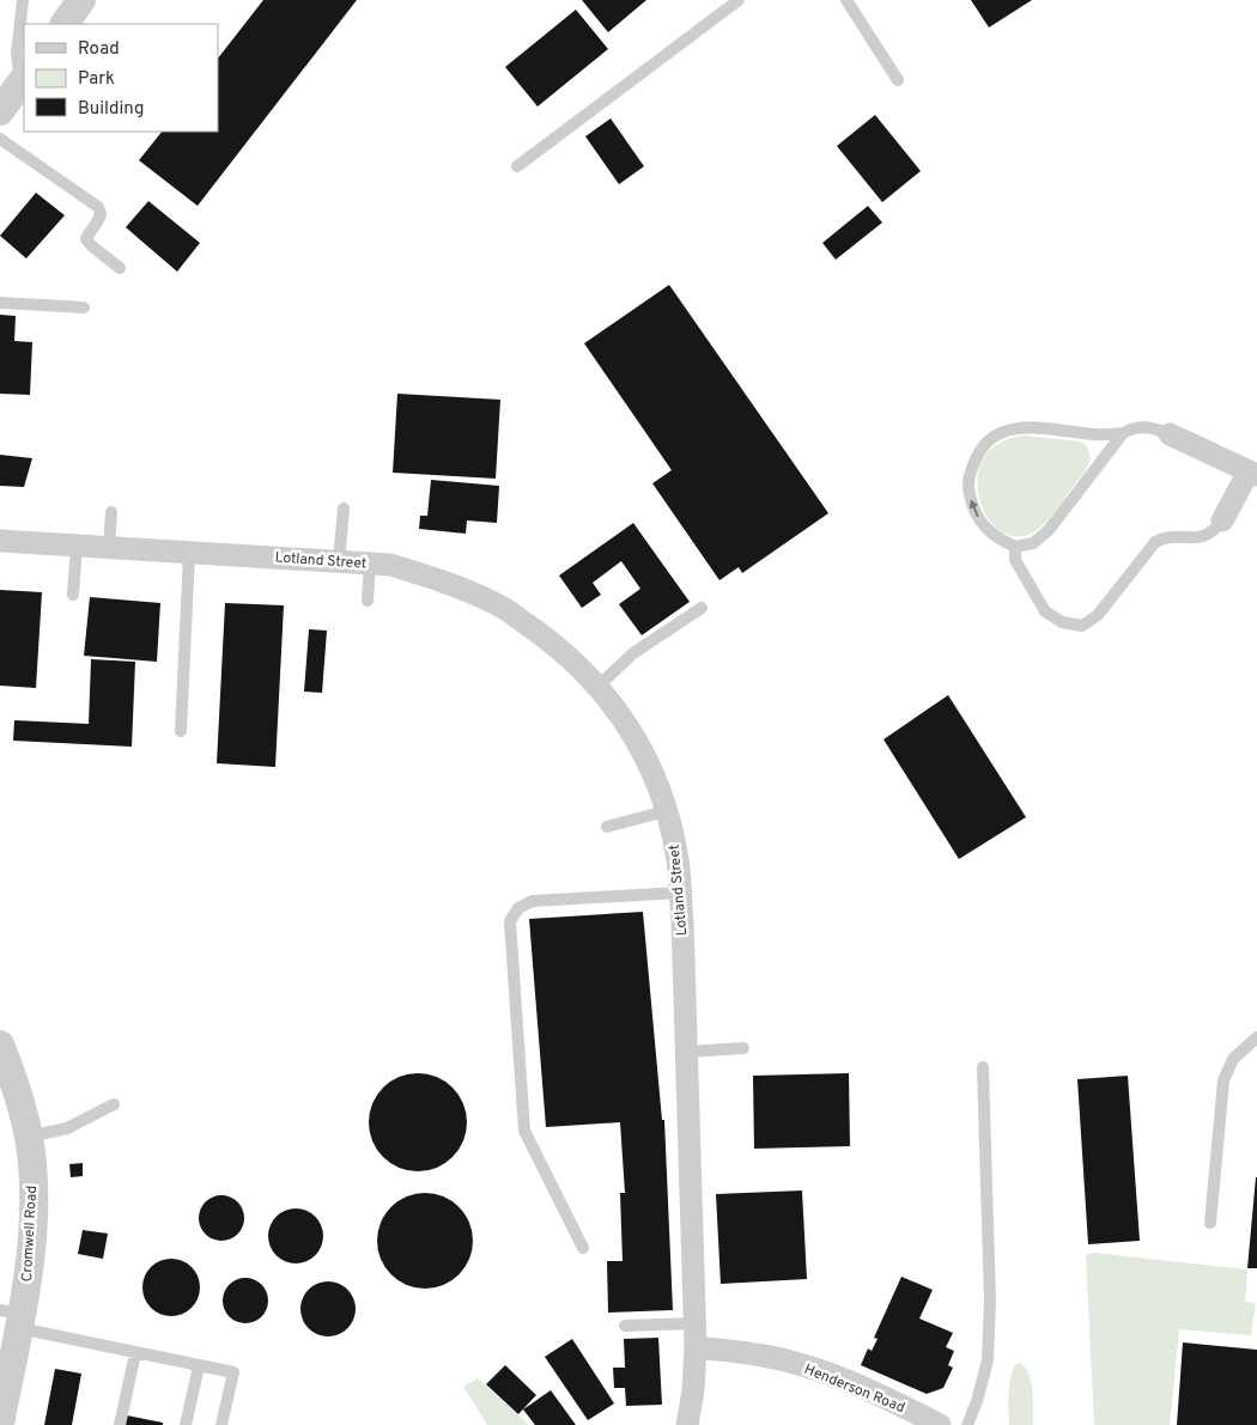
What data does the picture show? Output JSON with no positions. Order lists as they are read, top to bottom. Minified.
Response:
{"streets":{"street":["Lotland Street","Cromwell Road","Henderson Road"]},"crossings":[["Lotland Street","Henderson Road"]],"legend":["Road","Park","Building"]}
